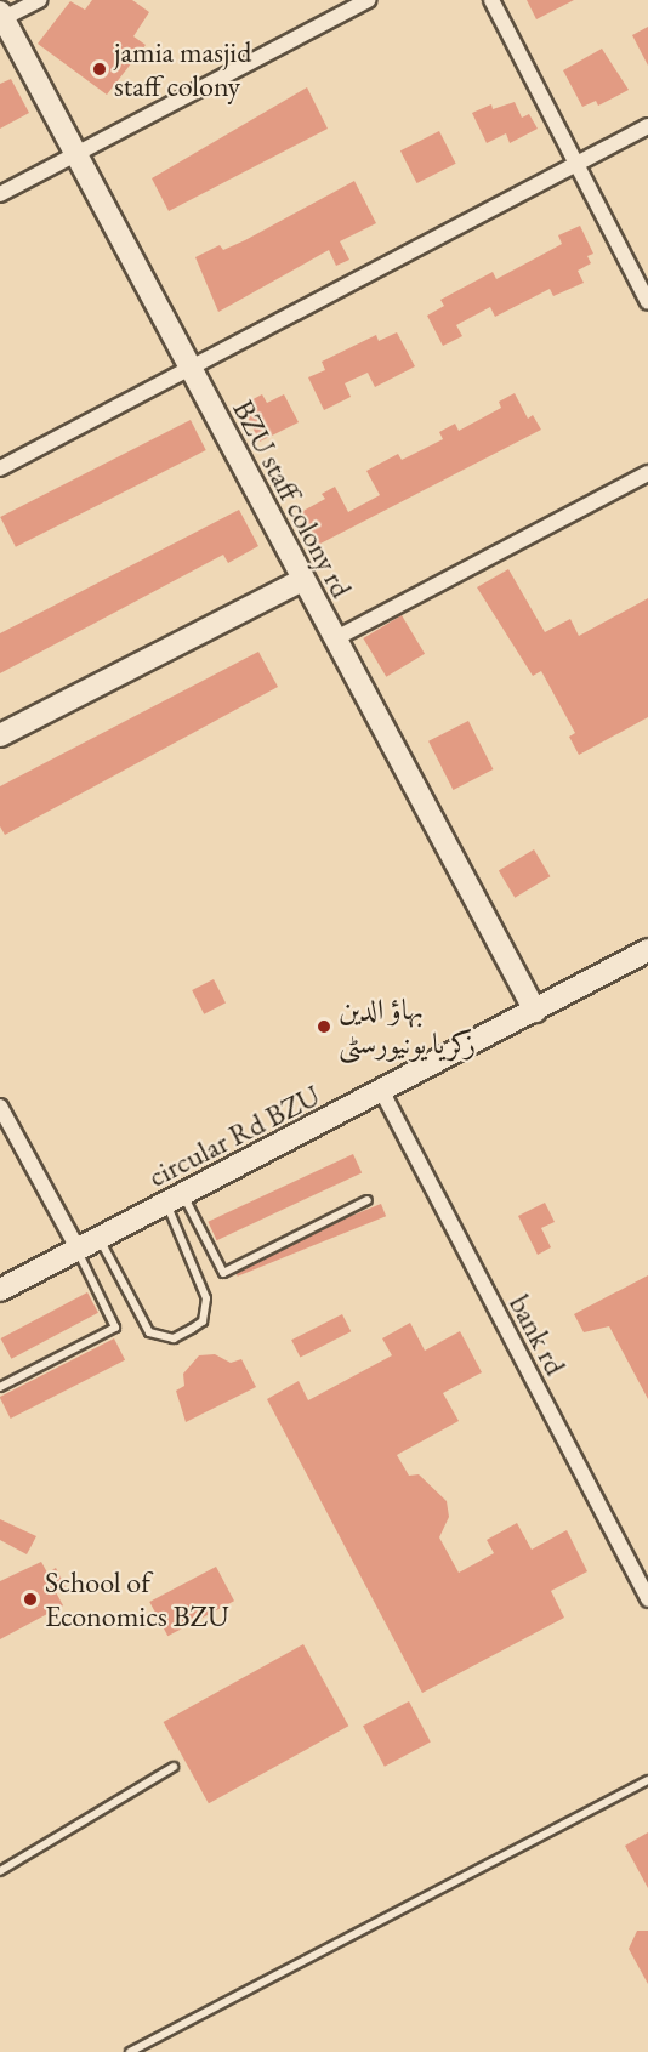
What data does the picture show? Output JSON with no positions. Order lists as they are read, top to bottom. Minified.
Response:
{"streets":{"street":["BZU staff colony rd","circular Rd BZU","bank rd"]},"crossings":[["BZU staff colony rd","circular Rd BZU"],["circular Rd BZU","bank rd"]],"places":["jamia masjid staff colony","بہاؤ الدین زکریا یونیورسٹی","School of Economics BZU"]}
